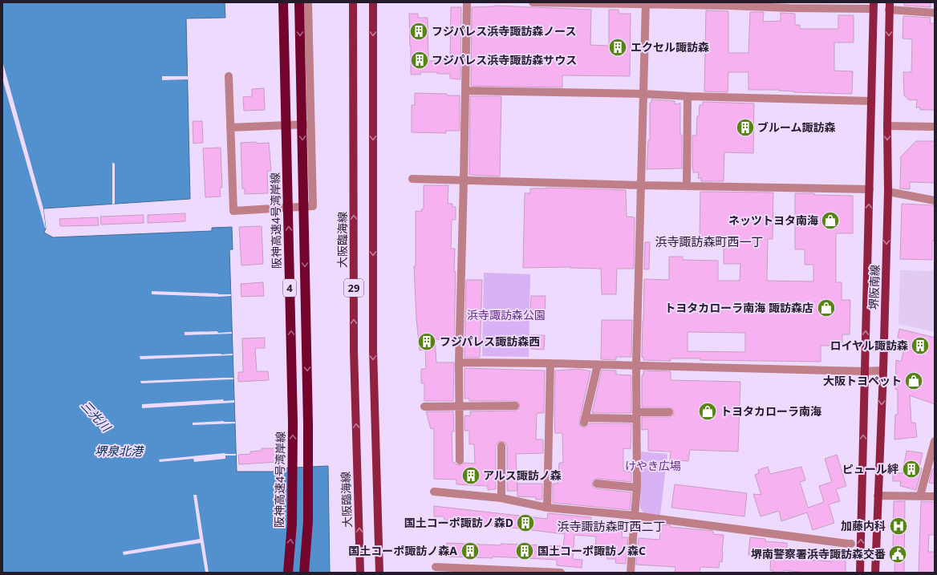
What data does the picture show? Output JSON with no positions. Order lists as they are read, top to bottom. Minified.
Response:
{"streets":{"highway":["阪神高速4号湾岸線","4"],"main road":["大阪臨海線","堺阪南線","29"]},"districts":["浜寺諏訪森町西一丁","浜寺諏訪森町西二丁"],"water":["三光川","堺泉北港"],"parks":["浜寺諏訪森公園","けやき広場"],"places":{"building":["フジパレス浜寺諏訪森ノース","エクセル諏訪森","フジパレス浜寺諏訪森サウス","ブルーム諏訪森","フジパレス諏訪森西","ロイヤル諏訪森","ピュール絆","アルス諏訪ノ森","国土コーポ諏訪ノ森D","国土コーポ諏訪ノ森A","国土コーポ諏訪ノ森C"],"shop":["ネッツトヨタ南海","トヨタカローラ南海 諏訪森店","大阪トヨペット","トヨタカローラ南海"],"hospital":["加藤内科"],"public building":["堺南警察署浜寺諏訪森交番"]}}
